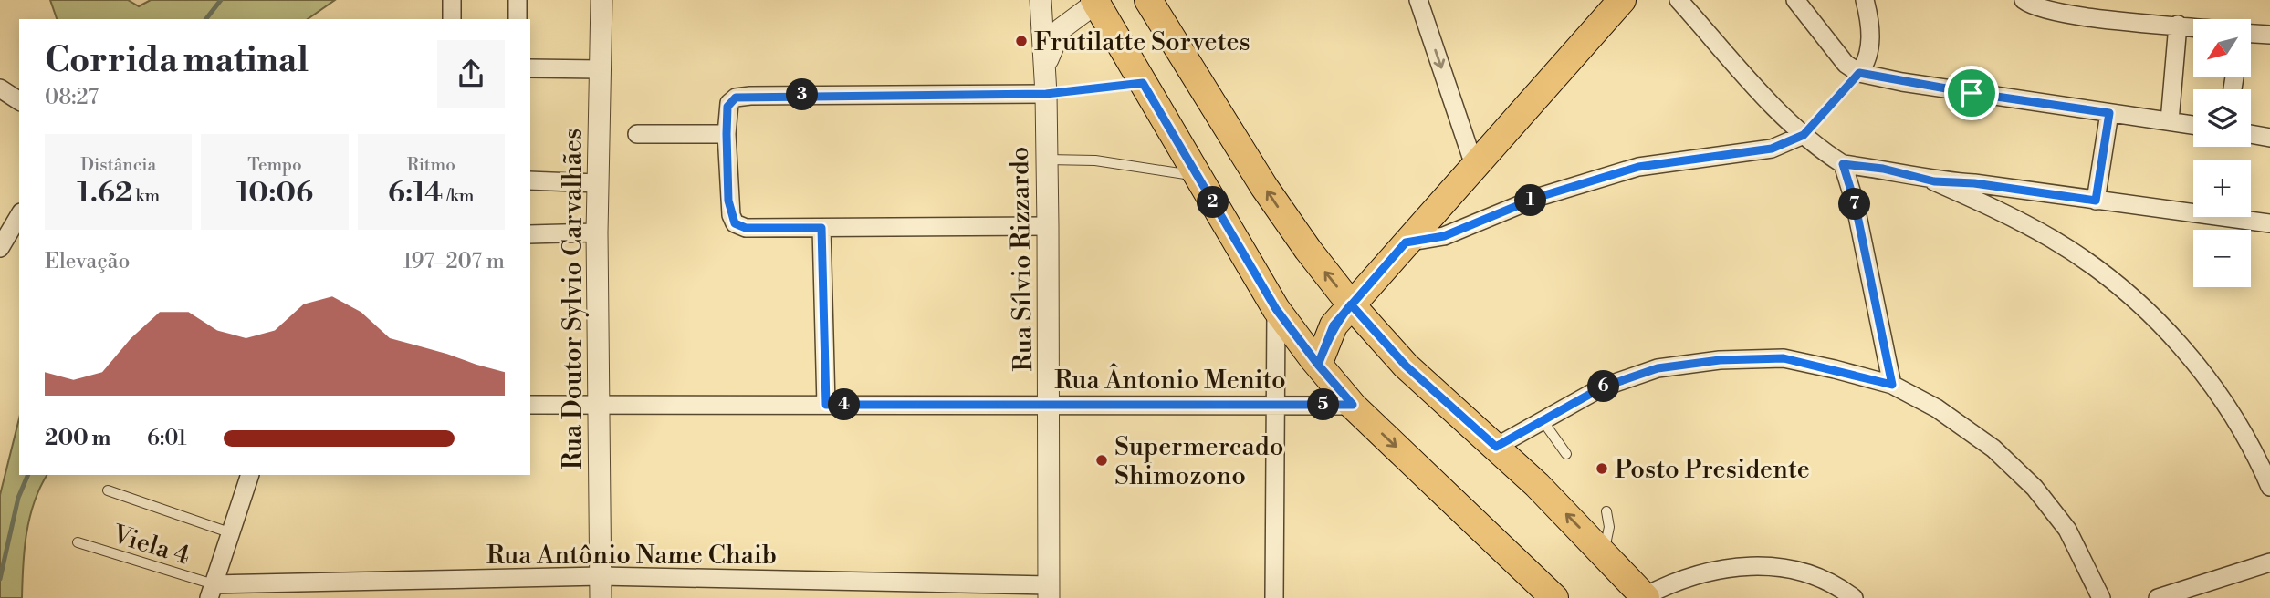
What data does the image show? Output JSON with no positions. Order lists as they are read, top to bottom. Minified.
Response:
{"streets":{"street":["Rua Sílvio Rizzardo","Rua Doutor Sylvio Carvalhães","Rua Ântonio Menito","Rua Antônio Name Chaib"],"lane":["Viela 4"]},"crossings":[["Rua Sílvio Rizzardo","Rua Ântonio Menito"],["Rua Sílvio Rizzardo","Rua Antônio Name Chaib"],["Rua Doutor Sylvio Carvalhães","Rua Ântonio Menito"],["Rua Doutor Sylvio Carvalhães","Rua Antônio Name Chaib"],["Viela 4","Rua Antônio Name Chaib"]],"places":["Frutilatte Sorvetes","Supermercado Shimozono","Posto Presidente"],"north":"bottom left","page":{"map_buttons":["+","−"],"heading":["Corrida matinal","08:27"],"pins":["3","1","2","7","6","4","5"],"stats":[["Distância","1.62 km"],["Tempo","10:06"],["Ritmo","6:14 /km"]],"chart":["Elevação","197–207 m"],"list":[{"name":"200 m","note":"6:01"}]}}
